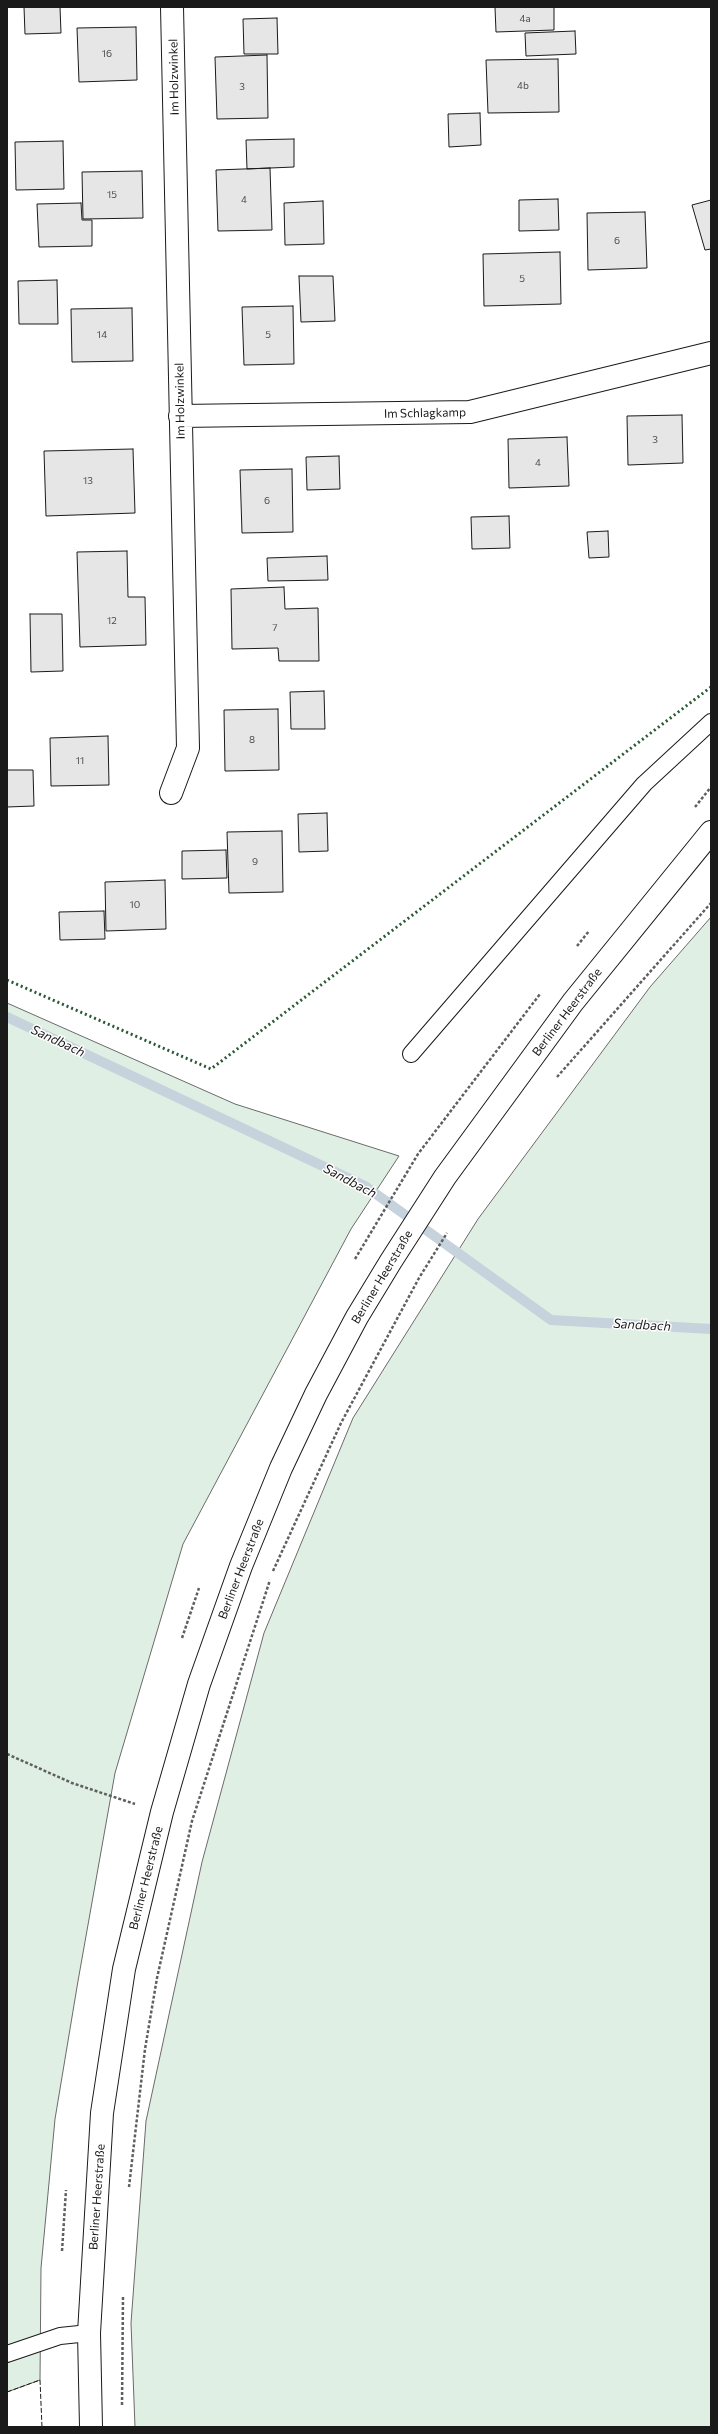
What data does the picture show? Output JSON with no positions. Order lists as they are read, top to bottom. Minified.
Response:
{"streets":{"main road":["Im Holzwinkel","Im Schlagkamp","Berliner Heerstraße"]},"crossings":[["Im Holzwinkel","Im Schlagkamp"]],"water":["Sandbach"],"house_numbers":["4a","16","4b","3","15","4","6","5","14","5","3","4","13","6","12","7","8","11","9","10"]}
